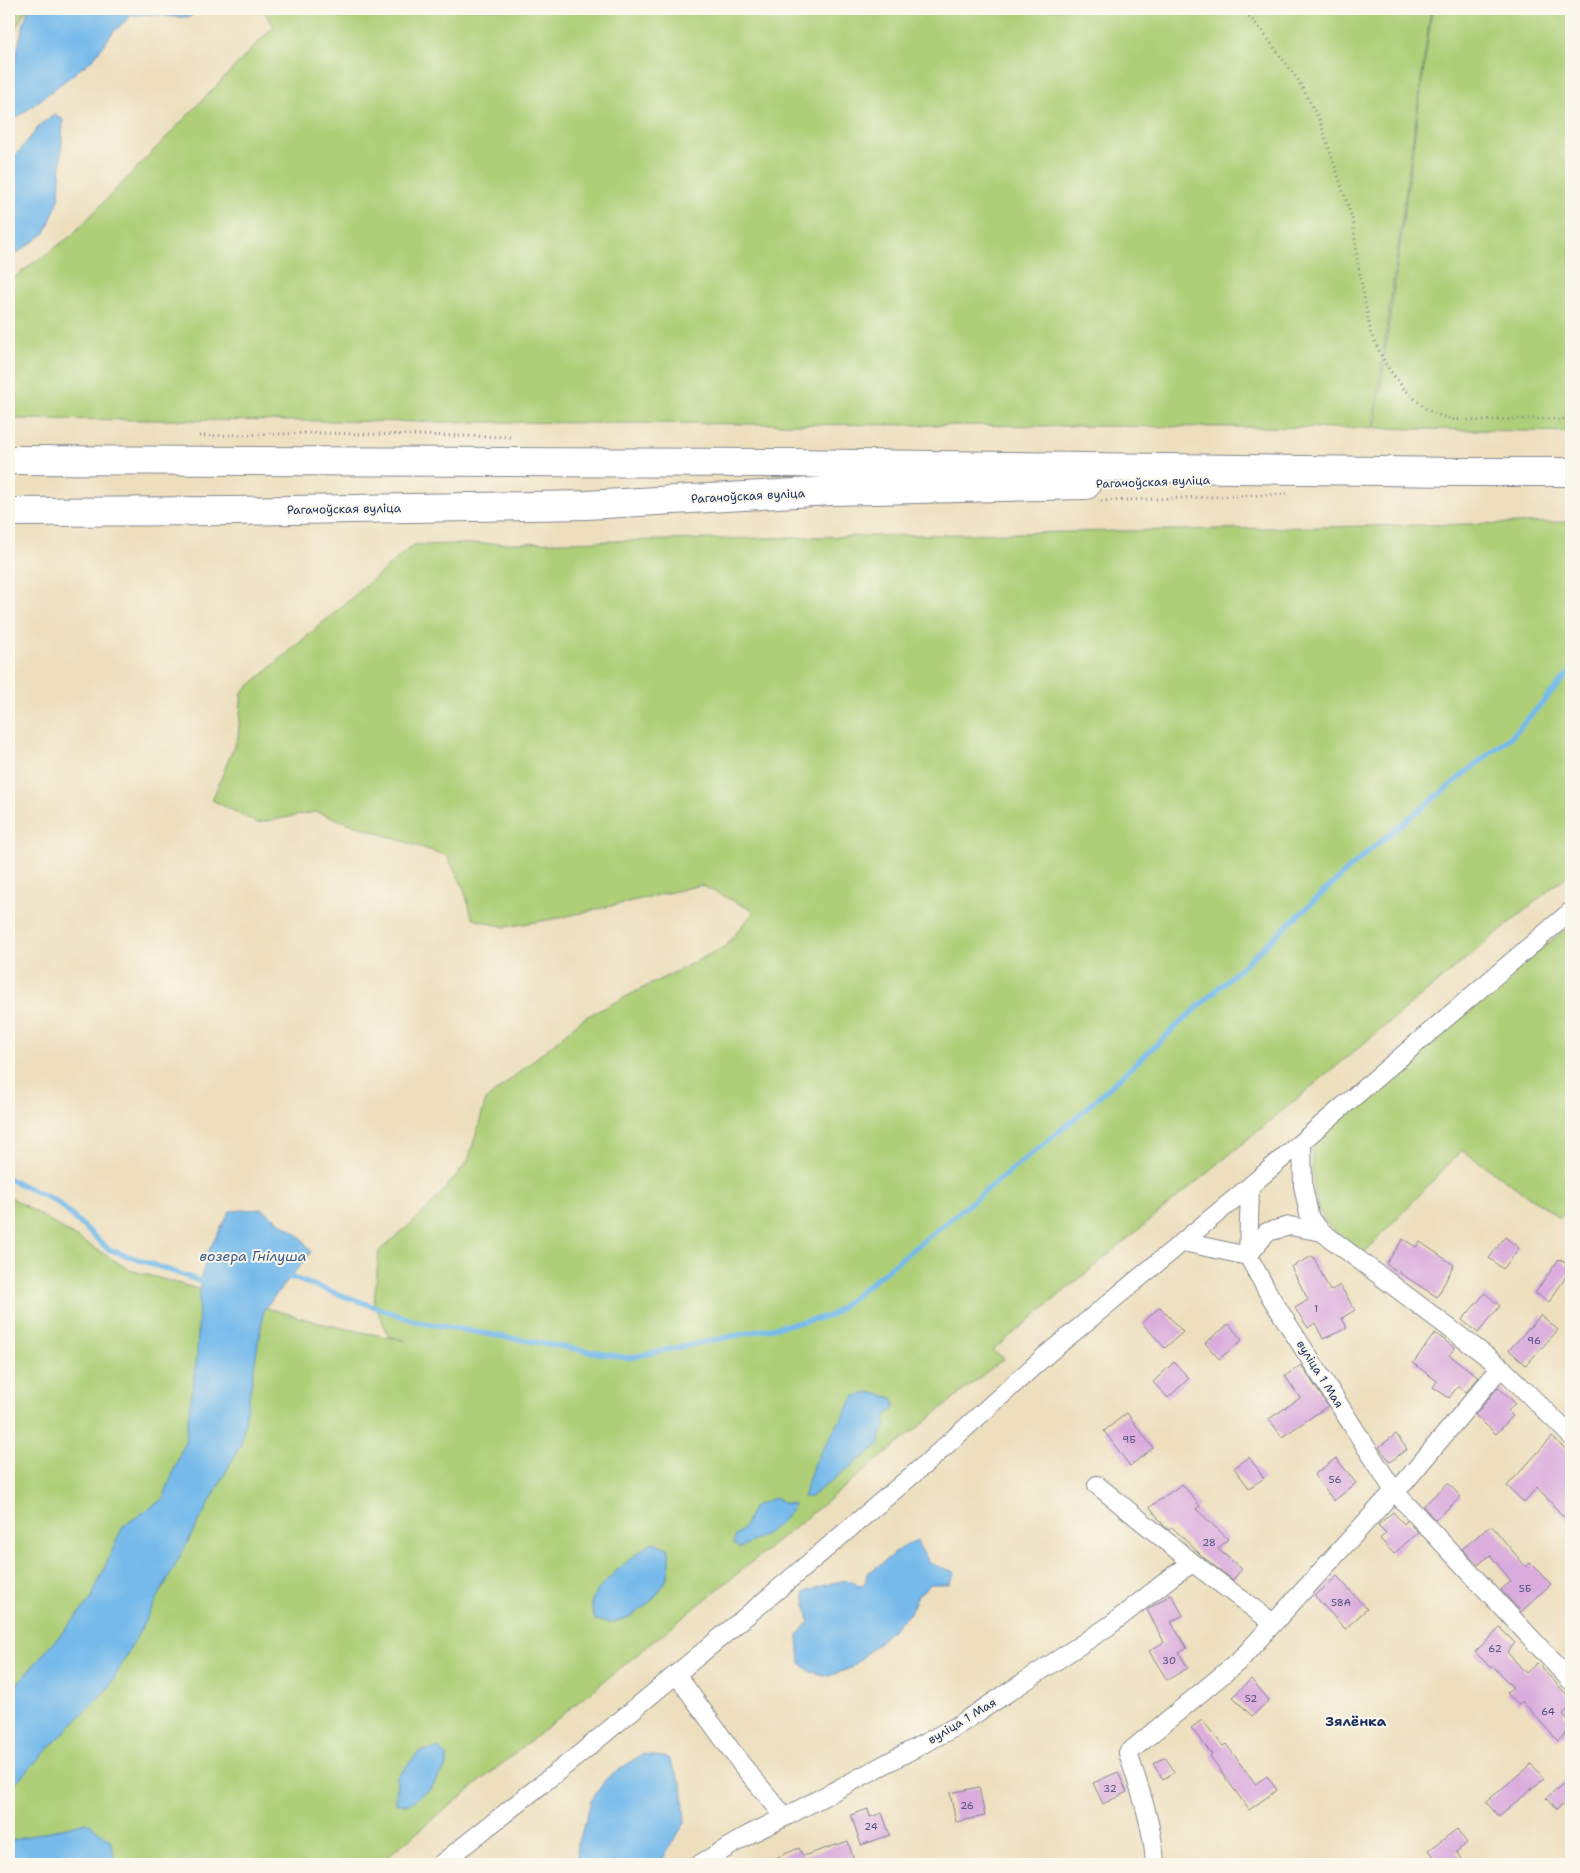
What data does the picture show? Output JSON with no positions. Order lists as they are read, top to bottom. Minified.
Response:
{"streets":{"main road":["Рагачоўская вуліца"],"street":["вуліца 1 Мая"]},"districts":["Зялёнка"],"water":["возера Гнілуша"],"house_numbers":["1","96","9Б","56","28","5Б","58А","62","30","52","64","32","26","24"]}
